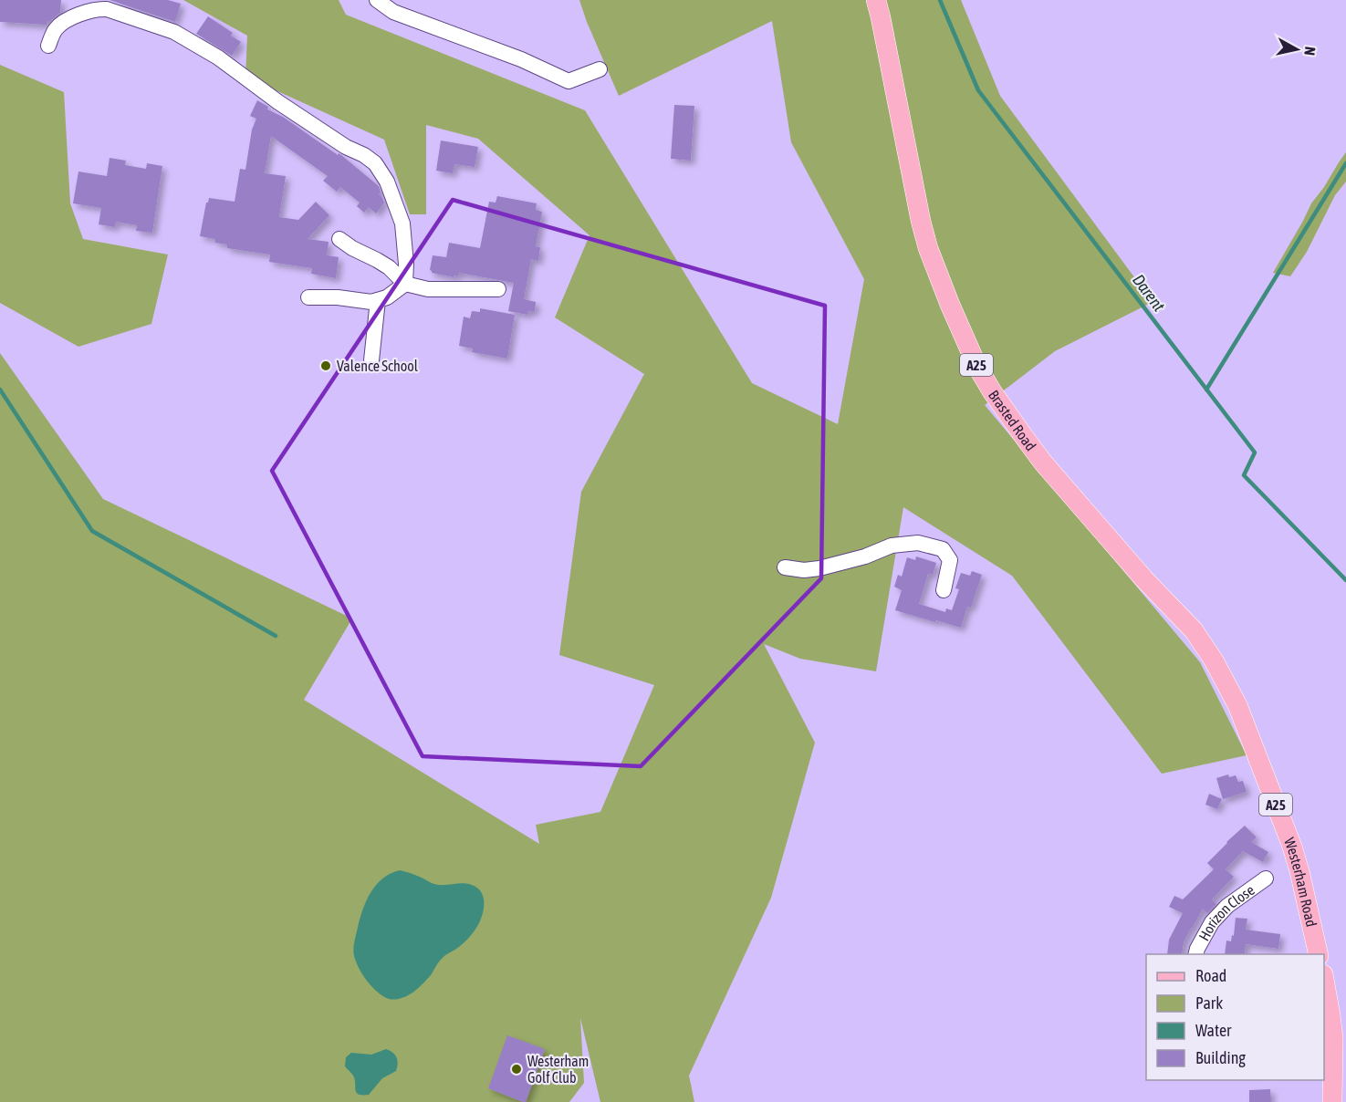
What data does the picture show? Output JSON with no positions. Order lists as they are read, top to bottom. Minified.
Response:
{"streets":{"main road":["A25","Brasted Road","Westerham Road"],"street":["Horizon Close"]},"crossings":[["Brasted Road","Westerham Road"]],"water":["Darent"],"places":["Valence School","Westerham Golf Club"],"legend":["Road","Park","Water","Building"],"north":"right"}
